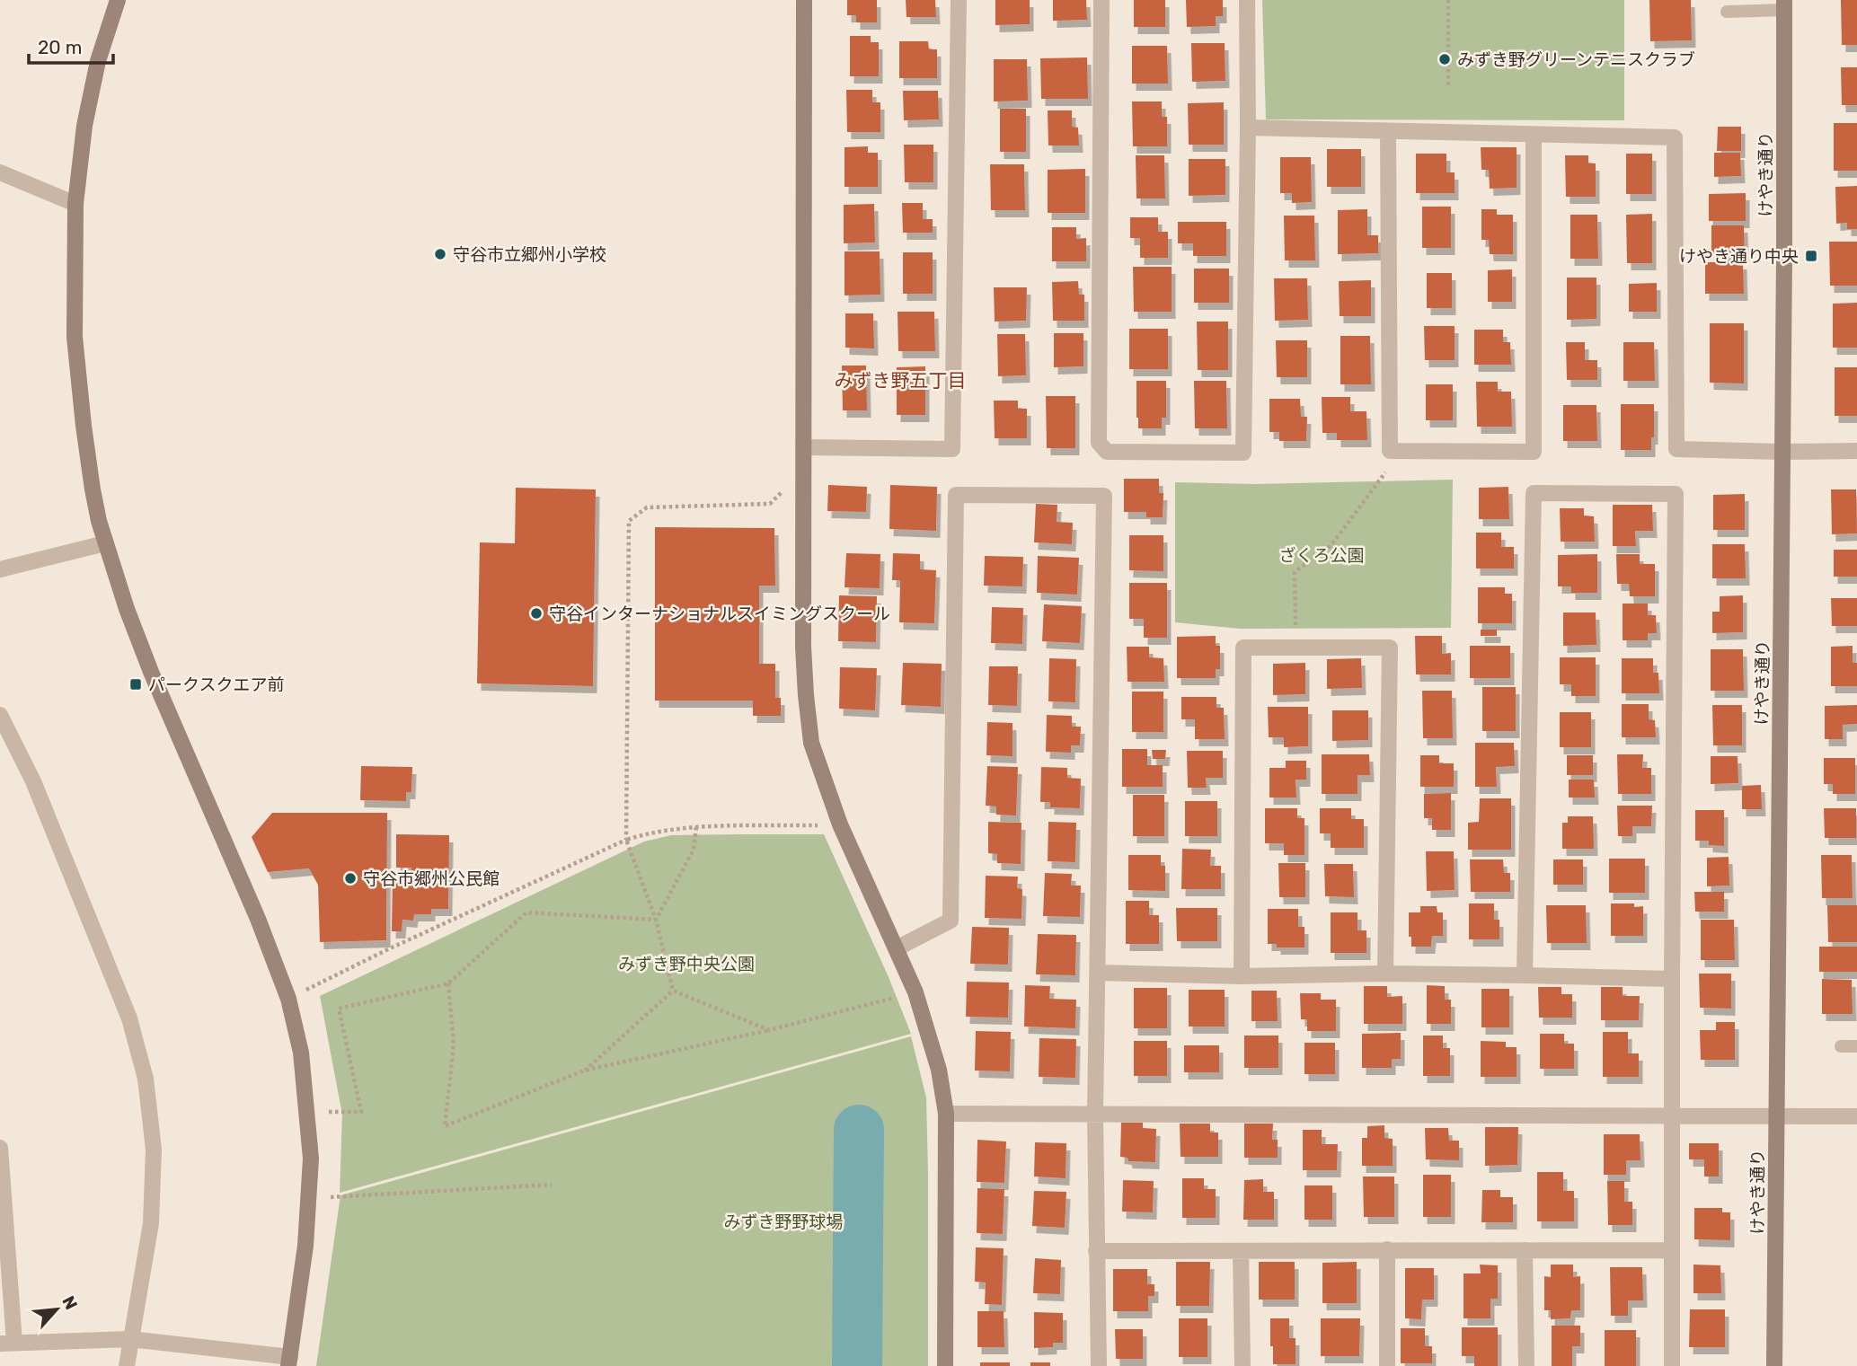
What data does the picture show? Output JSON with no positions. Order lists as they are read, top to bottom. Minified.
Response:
{"streets":{"street":["けやき通り"]},"districts":["みずき野五丁目"],"parks":["ざくろ公園","みずき野中央公園","みずき野野球場"],"places":{"other":["みずき野グリーンテニスクラブ","守谷市立郷州小学校","守谷インターナショナルスイミングスクール","守谷市郷州公民館"],"transit":["けやき通り中央","パークスクエア前"]},"scale_bar":"20 m","north":"top right"}
